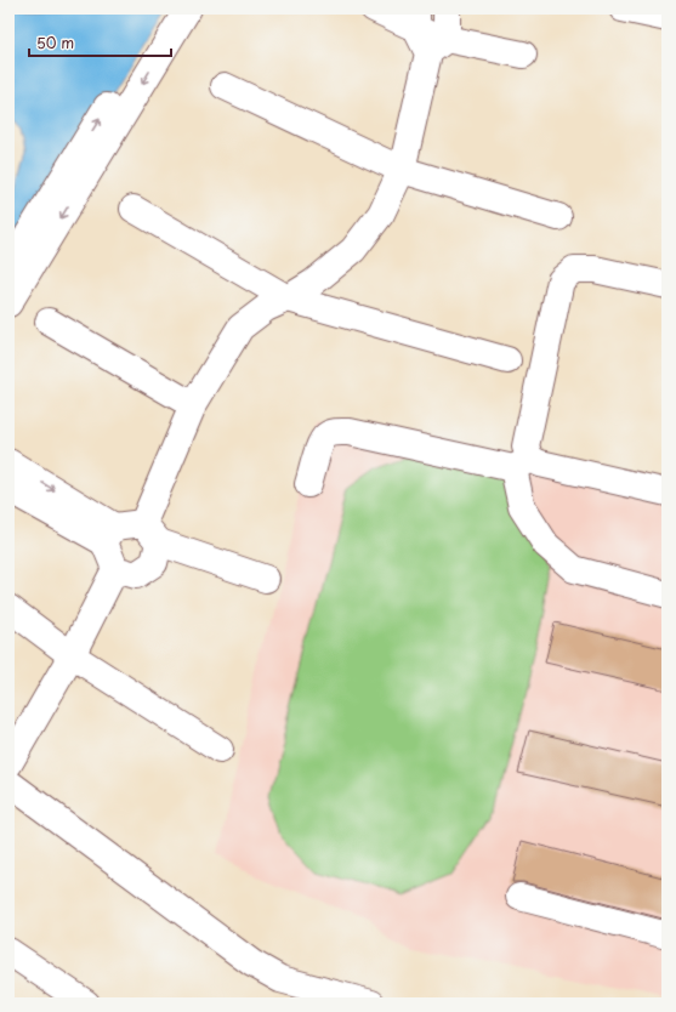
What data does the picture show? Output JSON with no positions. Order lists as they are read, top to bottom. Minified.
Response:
{"scale_bar":"50 m"}
